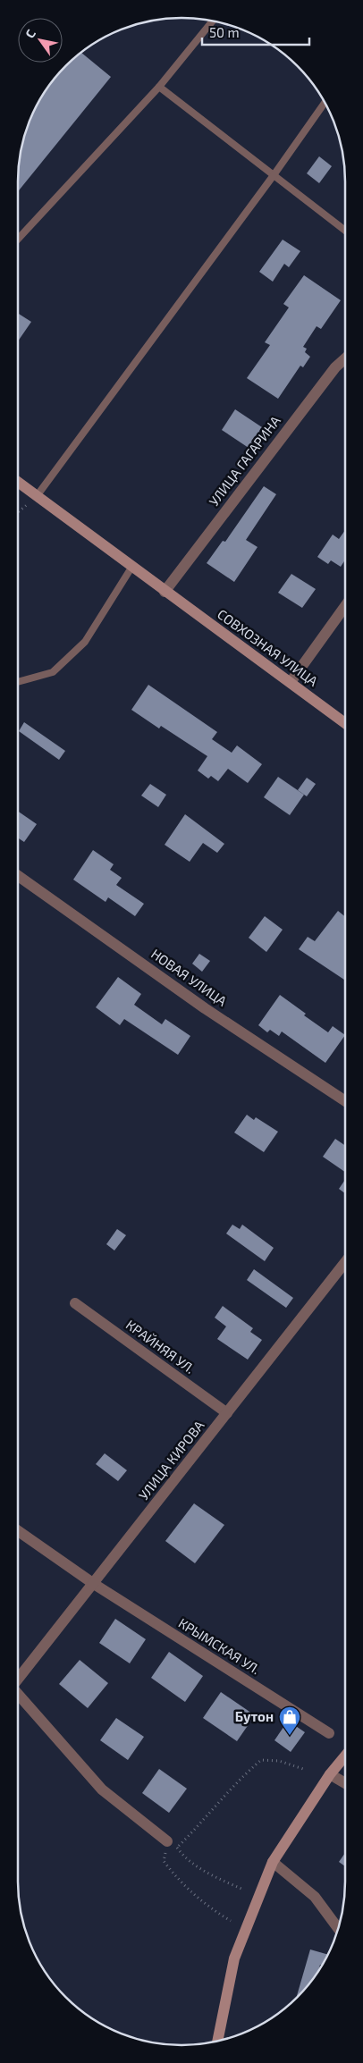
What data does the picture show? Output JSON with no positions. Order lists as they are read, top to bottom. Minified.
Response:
{"streets":{"main road":["СОВХОЗНАЯ УЛИЦА"],"street":["УЛИЦА ГАГАРИНА","НОВАЯ УЛИЦА","КРАЙНЯЯ УЛ.","УЛИЦА КИРОВА","КРЫМСКАЯ УЛ."]},"crossings":[["УЛИЦА ГАГАРИНА","СОВХОЗНАЯ УЛИЦА"],["КРАЙНЯЯ УЛ.","УЛИЦА КИРОВА"],["УЛИЦА КИРОВА","КРЫМСКАЯ УЛ."]],"places":{"shop":["Бутон"]},"scale_bar":"50 m","north":"top left"}
